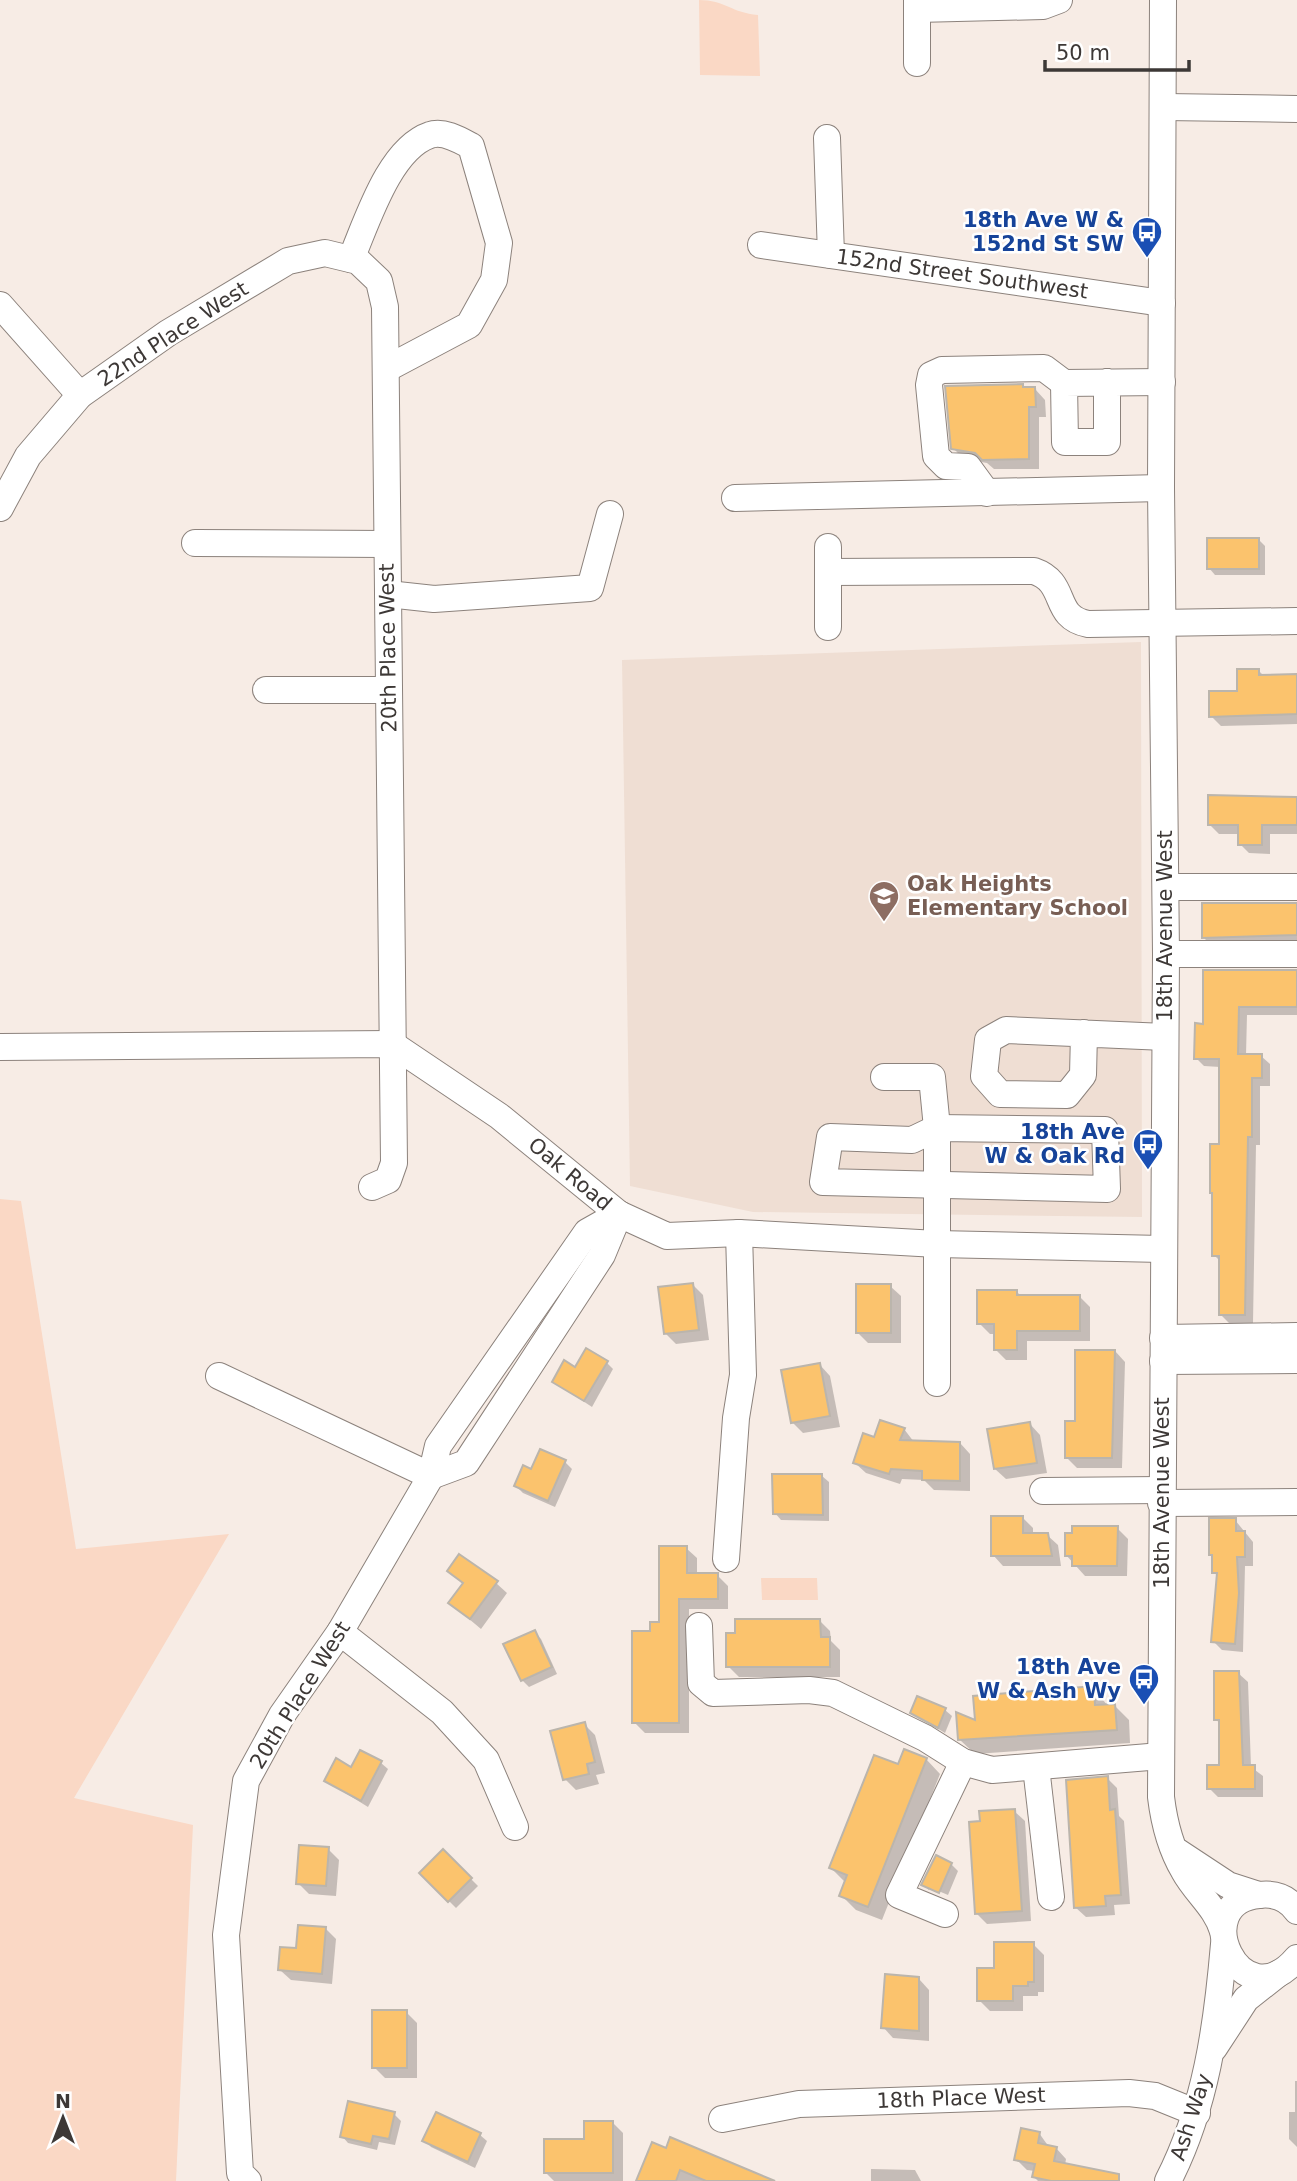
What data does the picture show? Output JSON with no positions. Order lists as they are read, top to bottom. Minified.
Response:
{"streets":{"street":["152nd Street Southwest","22nd Place West","20th Place West","18th Avenue West","Oak Road","18th Place West","Ash Way"]},"crossings":[["152nd Street Southwest","18th Avenue West"],["22nd Place West","20th Place West"],["20th Place West","Oak Road"],["18th Avenue West","Oak Road"],["18th Avenue West","Ash Way"],["18th Place West","Ash Way"]],"places":{"bus stop":["18th Ave W & 152nd St SW","18th Ave W & Oak Rd","18th Ave W & Ash Wy"],"school or university":["Oak Heights Elementary School"]},"scale_bar":"50 m","north":"top"}
